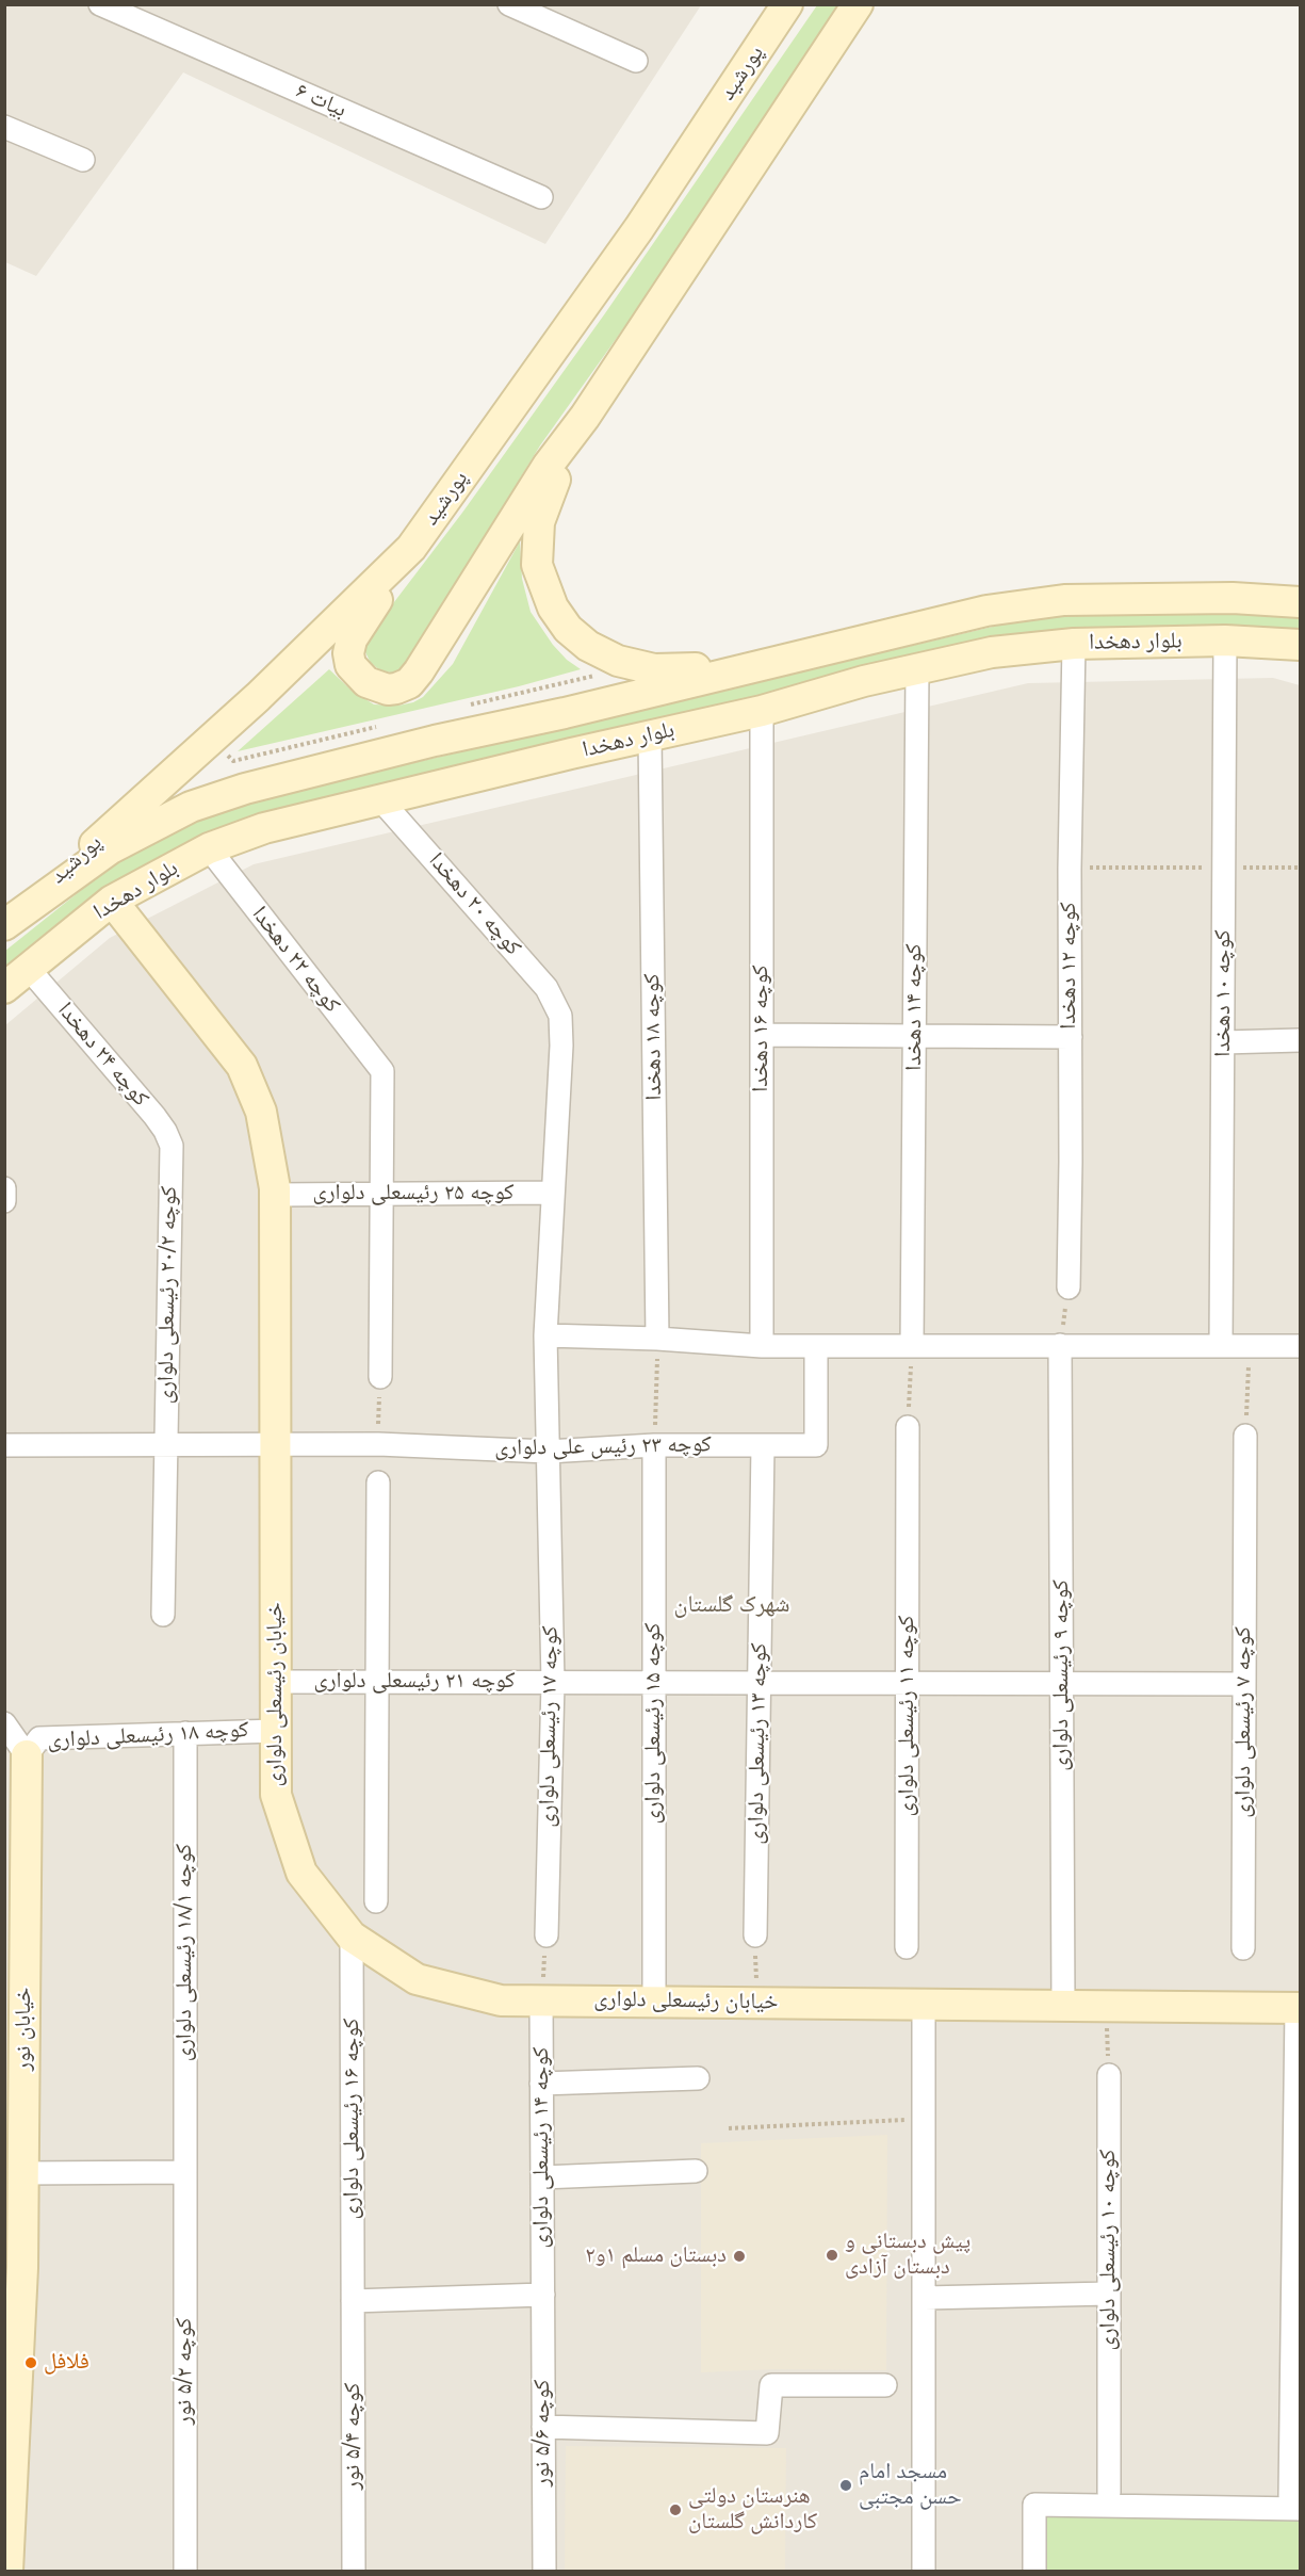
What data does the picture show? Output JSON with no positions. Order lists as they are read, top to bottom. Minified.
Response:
{"streets":{"main road":["پورشید","بلوار دهخدا","خیابان رئیسعلی دلواری","خیابان نور"],"street":["بیات ۶","کوچه ۲۰ دهخدا","کوچه ۲۲ دهخدا","کوچه ۱۲ دهخدا","کوچه ۱۰ دهخدا","کوچه ۱۴ دهخدا","کوچه ۱۶ دهخدا","کوچه ۱۸ دهخدا","کوچه ۲۴ دهخدا","کوچه ۲۵ رئیسعلی دلواری","کوچه ۲۰/۲ رئیسعلی دلواری","کوچه ۲۳ رئیس علی دلواری","کوچه ۹ رئیسعلی دلواری","کوچه ۲۱ رئیسعلی دلواری","کوچه ۱۱ رئیسعلی دلواری","کوچه ۷ رئیسعلی دلواری","کوچه ۱۵ رئیسعلی دلواری","کوچه ۱۷ رئیسعلی دلواری","کوچه ۱۸ رئیسعلی دلواری","کوچه ۱۳ رئیسعلی دلواری","کوچه ۱۸/۱ رئیسعلی دلواری","کوچه ۱۶ رئیسعلی دلواری","کوچه ۱۴ رئیسعلی دلواری","کوچه ۱۰ رئیسعلی دلواری","کوچه ۵/۲ نور","کوچه ۵/۶ نور","کوچه ۵/۴ نور"]},"crossings":[["پورشید","بلوار دهخدا"],["بلوار دهخدا","کوچه ۲۰ دهخدا"],["بلوار دهخدا","کوچه ۲۲ دهخدا"],["بلوار دهخدا","کوچه ۱۲ دهخدا"],["بلوار دهخدا","کوچه ۱۰ دهخدا"],["بلوار دهخدا","کوچه ۱۴ دهخدا"],["بلوار دهخدا","کوچه ۱۶ دهخدا"],["بلوار دهخدا","کوچه ۱۸ دهخدا"],["بلوار دهخدا","کوچه ۲۴ دهخدا"],["بلوار دهخدا","خیابان رئیسعلی دلواری"],["کوچه ۲۰ دهخدا","کوچه ۱۷ رئیسعلی دلواری"],["کوچه ۲۲ دهخدا","کوچه ۲۵ رئیسعلی دلواری"],["کوچه ۲۴ دهخدا","کوچه ۲۰/۲ رئیسعلی دلواری"],["کوچه ۲۵ رئیسعلی دلواری","خیابان رئیسعلی دلواری"],["کوچه ۲۵ رئیسعلی دلواری","کوچه ۱۷ رئیسعلی دلواری"],["کوچه ۲۰/۲ رئیسعلی دلواری","کوچه ۲۳ رئیس علی دلواری"],["کوچه ۲۳ رئیس علی دلواری","خیابان رئیسعلی دلواری"],["کوچه ۲۳ رئیس علی دلواری","کوچه ۱۵ رئیسعلی دلواری"],["کوچه ۲۳ رئیس علی دلواری","کوچه ۱۷ رئیسعلی دلواری"],["کوچه ۲۳ رئیس علی دلواری","کوچه ۱۳ رئیسعلی دلواری"],["کوچه ۹ رئیسعلی دلواری","کوچه ۲۱ رئیسعلی دلواری"],["کوچه ۹ رئیسعلی دلواری","خیابان رئیسعلی دلواری"],["کوچه ۲۱ رئیسعلی دلواری","خیابان رئیسعلی دلواری"],["کوچه ۲۱ رئیسعلی دلواری","کوچه ۱۱ رئیسعلی دلواری"],["کوچه ۲۱ رئیسعلی دلواری","کوچه ۷ رئیسعلی دلواری"],["کوچه ۲۱ رئیسعلی دلواری","کوچه ۱۵ رئیسعلی دلواری"],["کوچه ۲۱ رئیسعلی دلواری","کوچه ۱۷ رئیسعلی دلواری"],["کوچه ۲۱ رئیسعلی دلواری","کوچه ۱۳ رئیسعلی دلواری"],["خیابان رئیسعلی دلواری","کوچه ۱۵ رئیسعلی دلواری"],["خیابان رئیسعلی دلواری","کوچه ۱۸ رئیسعلی دلواری"],["خیابان رئیسعلی دلواری","کوچه ۱۶ رئیسعلی دلواری"],["خیابان رئیسعلی دلواری","کوچه ۱۴ رئیسعلی دلواری"],["کوچه ۱۸ رئیسعلی دلواری","کوچه ۱۸/۱ رئیسعلی دلواری"],["کوچه ۱۸ رئیسعلی دلواری","خیابان نور"],["کوچه ۱۸/۱ رئیسعلی دلواری","کوچه ۵/۲ نور"],["کوچه ۱۶ رئیسعلی دلواری","کوچه ۵/۴ نور"],["کوچه ۱۴ رئیسعلی دلواری","کوچه ۵/۶ نور"]],"districts":["شهرک گلستان"],"places":["پیش دبستانی و دبستان آزادی","دبستان مسلم ۱و۲","فلافل","مسجد امام حسن مجتبی","هنرستان دولتی کاردانش گلستان"]}
